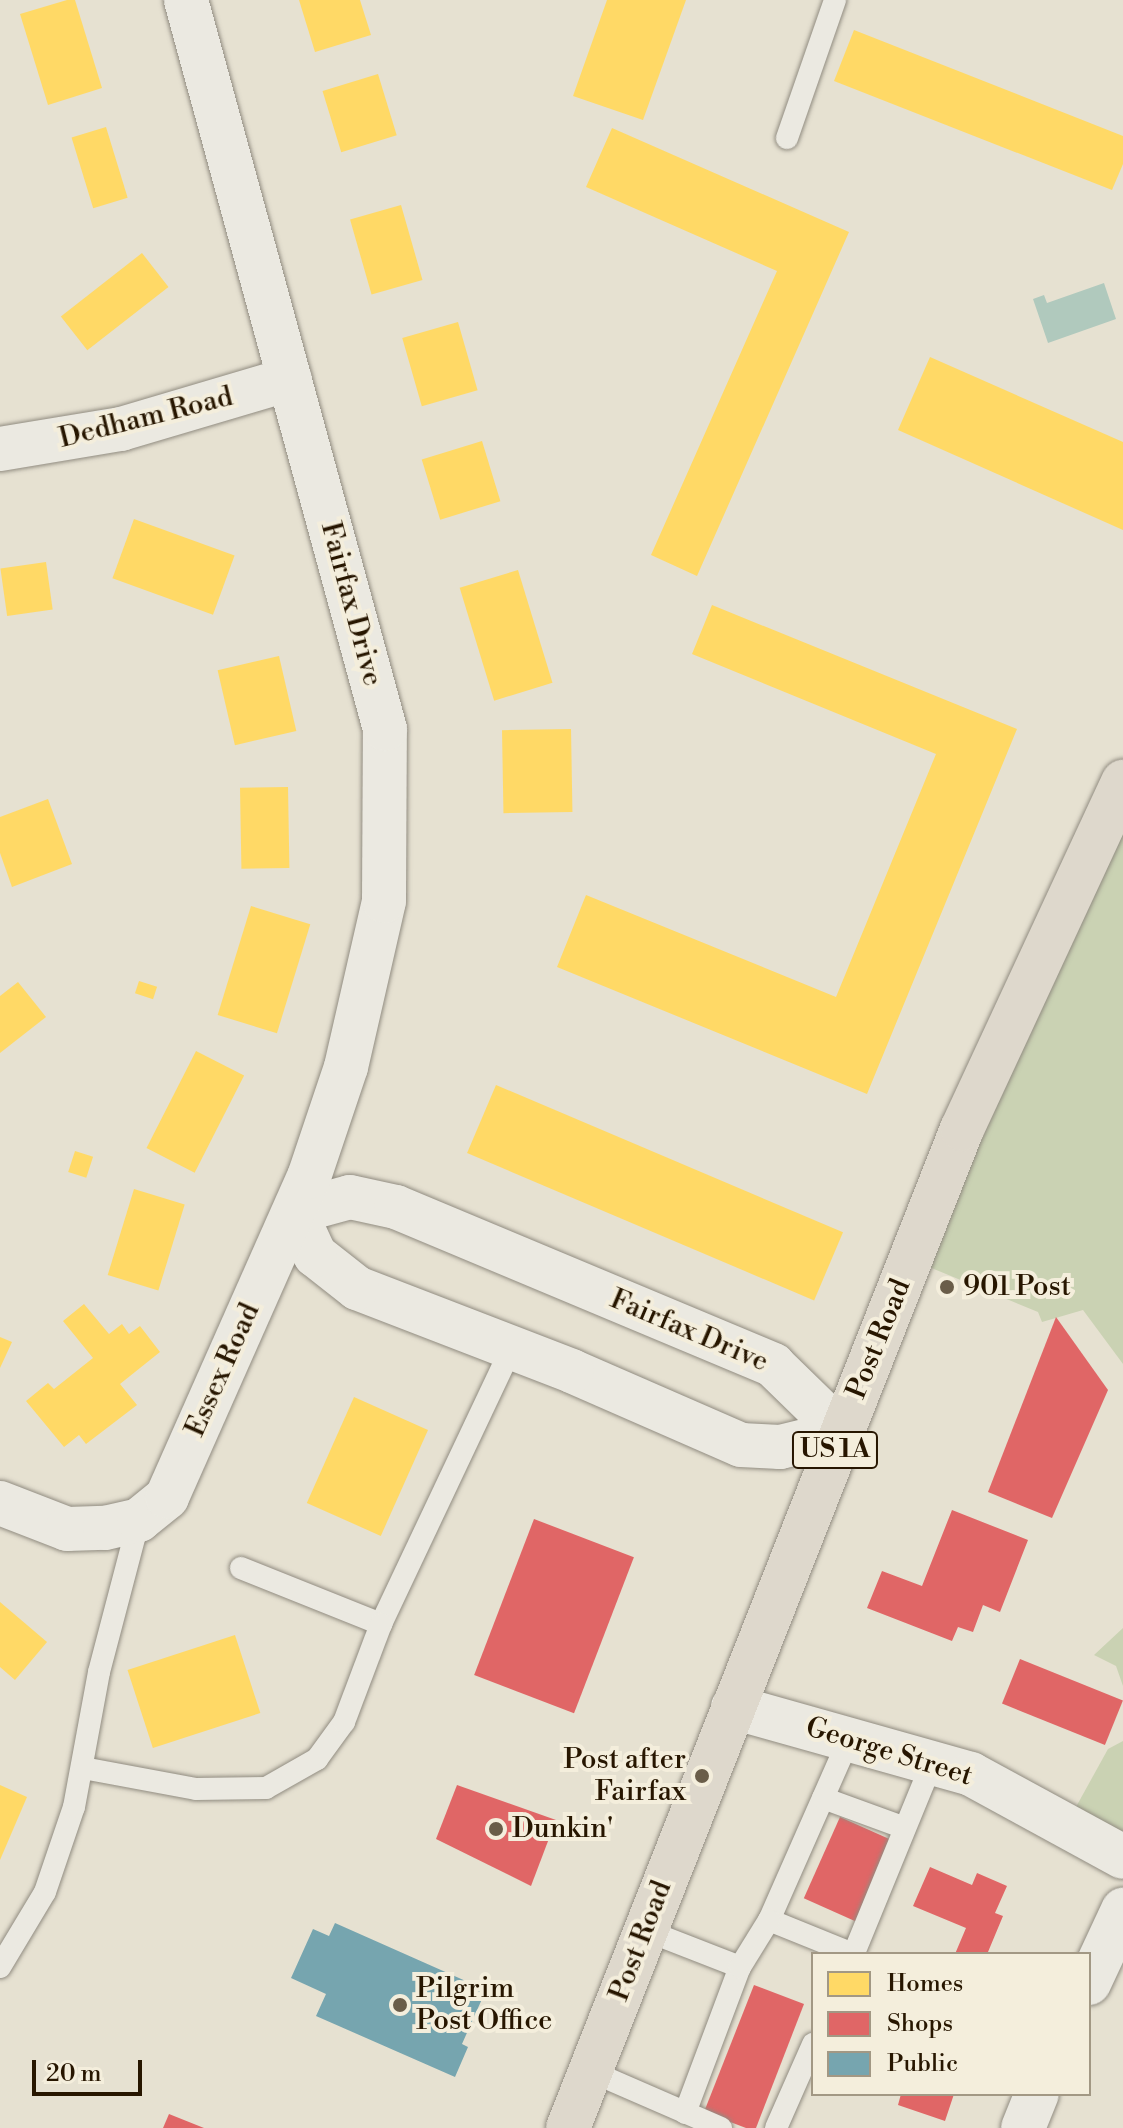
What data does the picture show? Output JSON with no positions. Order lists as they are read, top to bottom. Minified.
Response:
{"streets":{"main road":["Post Road","US 1A"],"street":["Dedham Road","Fairfax Drive","Essex Road","George Street"]},"crossings":[["Dedham Road","Fairfax Drive"],["Fairfax Drive","Post Road"],["Fairfax Drive","Essex Road"],["Post Road","George Street"]],"places":["901 Post","Post after Fairfax","Dunkin'","Pilgrim Post Office"],"legend":["Homes","Shops","Public"],"scale_bar":"20 m"}
